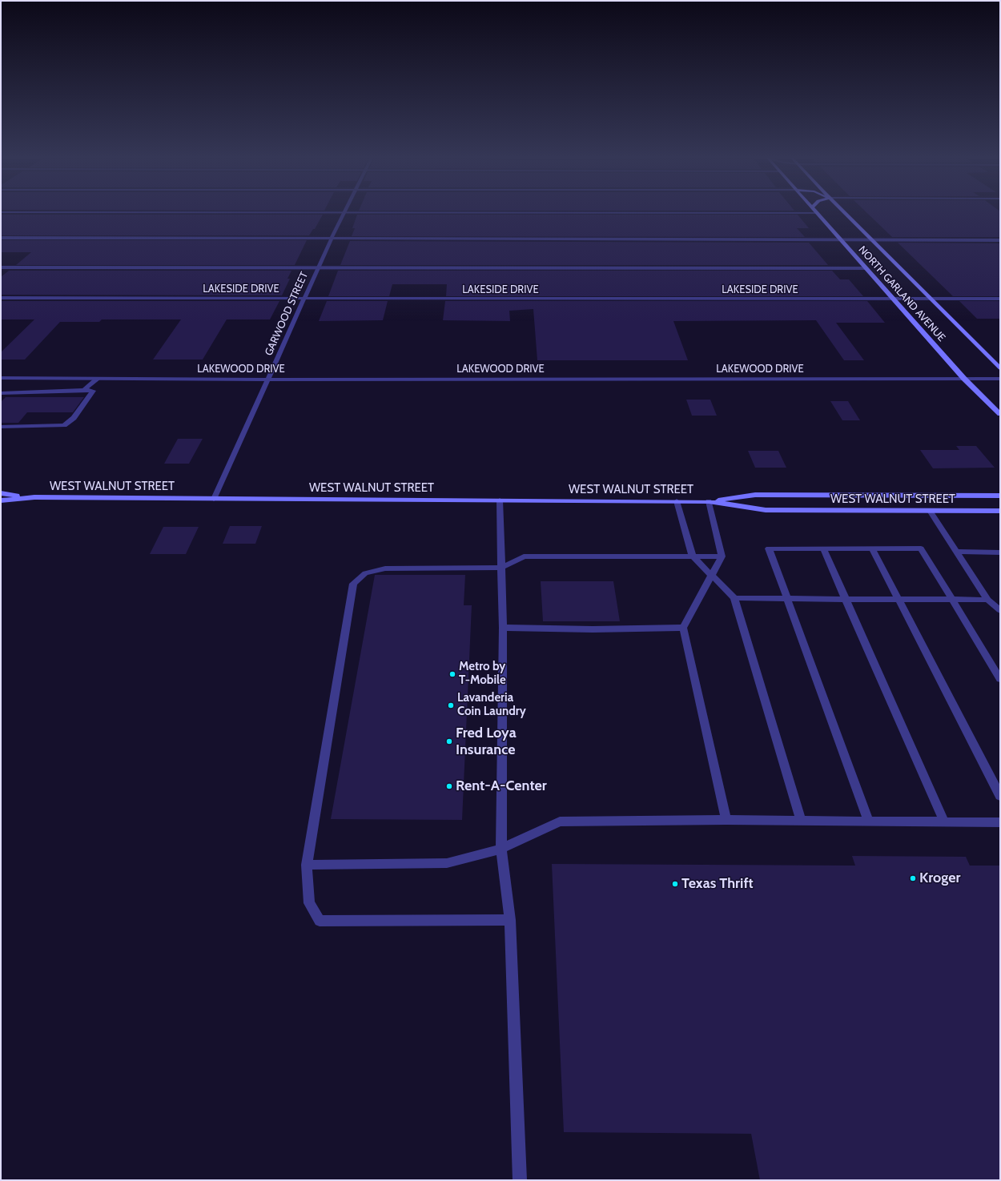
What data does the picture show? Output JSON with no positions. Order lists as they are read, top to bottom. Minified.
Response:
{"streets":{"main road":["NORTH GARLAND AVENUE","WEST WALNUT STREET"],"street":["LAKESIDE DRIVE","GARWOOD STREET","LAKEWOOD DRIVE"]},"crossings":[["LAKESIDE DRIVE","NORTH GARLAND AVENUE"],["LAKESIDE DRIVE","GARWOOD STREET"],["NORTH GARLAND AVENUE","LAKEWOOD DRIVE"],["GARWOOD STREET","LAKEWOOD DRIVE"],["GARWOOD STREET","WEST WALNUT STREET"]],"places":["Metro by T-Mobile","Lavanderia Coin Laundry","Fred Loya Insurance","Rent-A-Center","Kroger","Texas Thrift"]}
